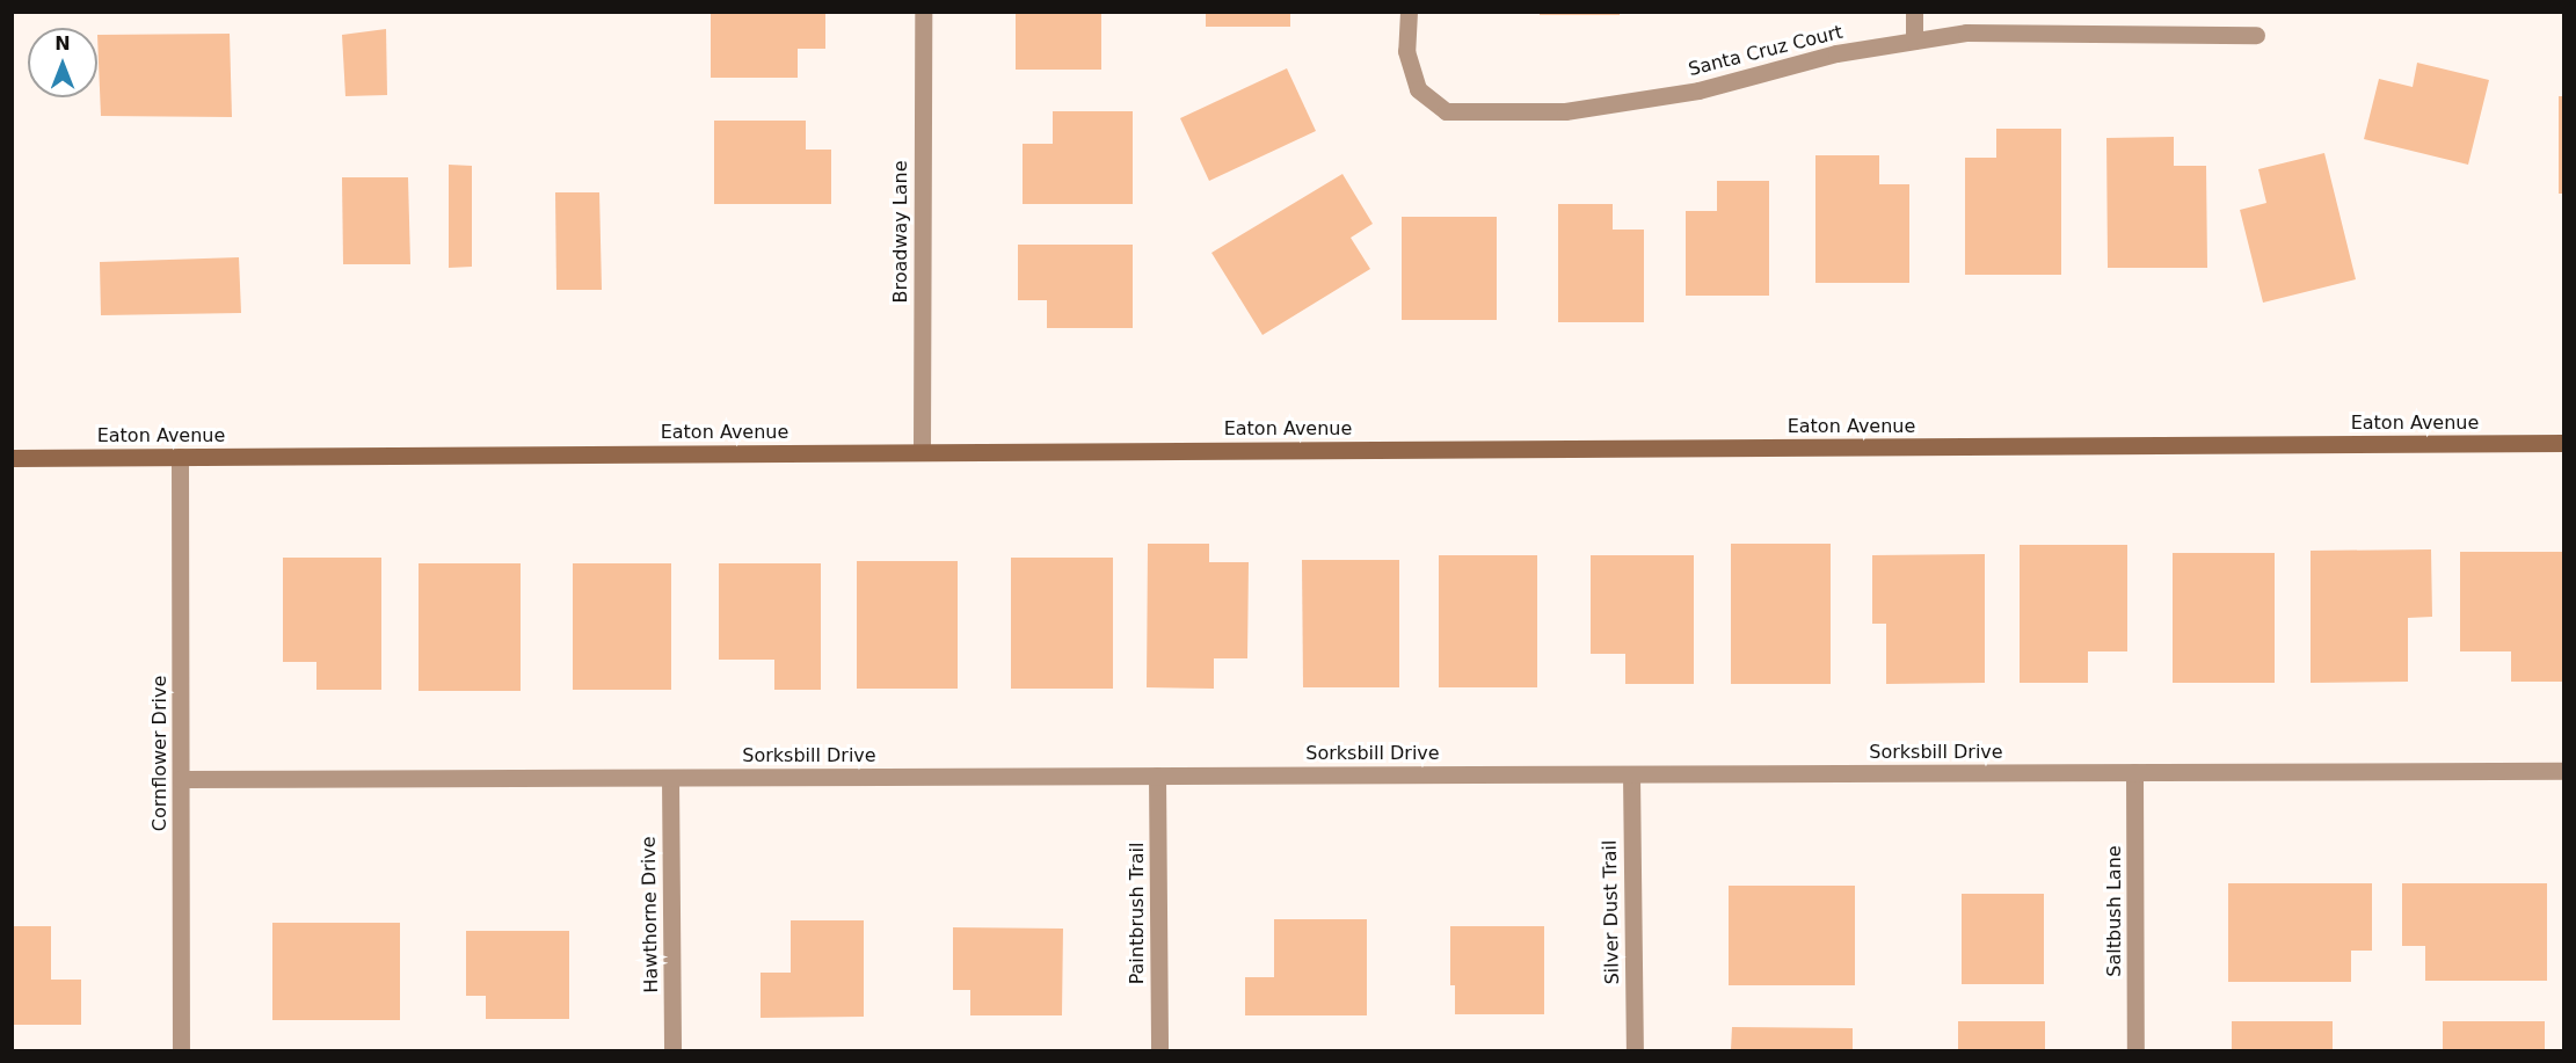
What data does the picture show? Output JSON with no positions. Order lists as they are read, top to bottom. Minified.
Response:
{"streets":{"street":["Santa Cruz Court","Broadway Lane","Eaton Avenue","Sorksbill Drive","Cornflower Drive","Saltbush Lane","Silver Dust Trail","Paintbrush Trail","Hawthorne Drive"]},"crossings":[["Broadway Lane","Eaton Avenue"],["Eaton Avenue","Cornflower Drive"],["Sorksbill Drive","Cornflower Drive"],["Sorksbill Drive","Saltbush Lane"],["Sorksbill Drive","Silver Dust Trail"],["Sorksbill Drive","Paintbrush Trail"],["Sorksbill Drive","Hawthorne Drive"]],"north":"top"}
